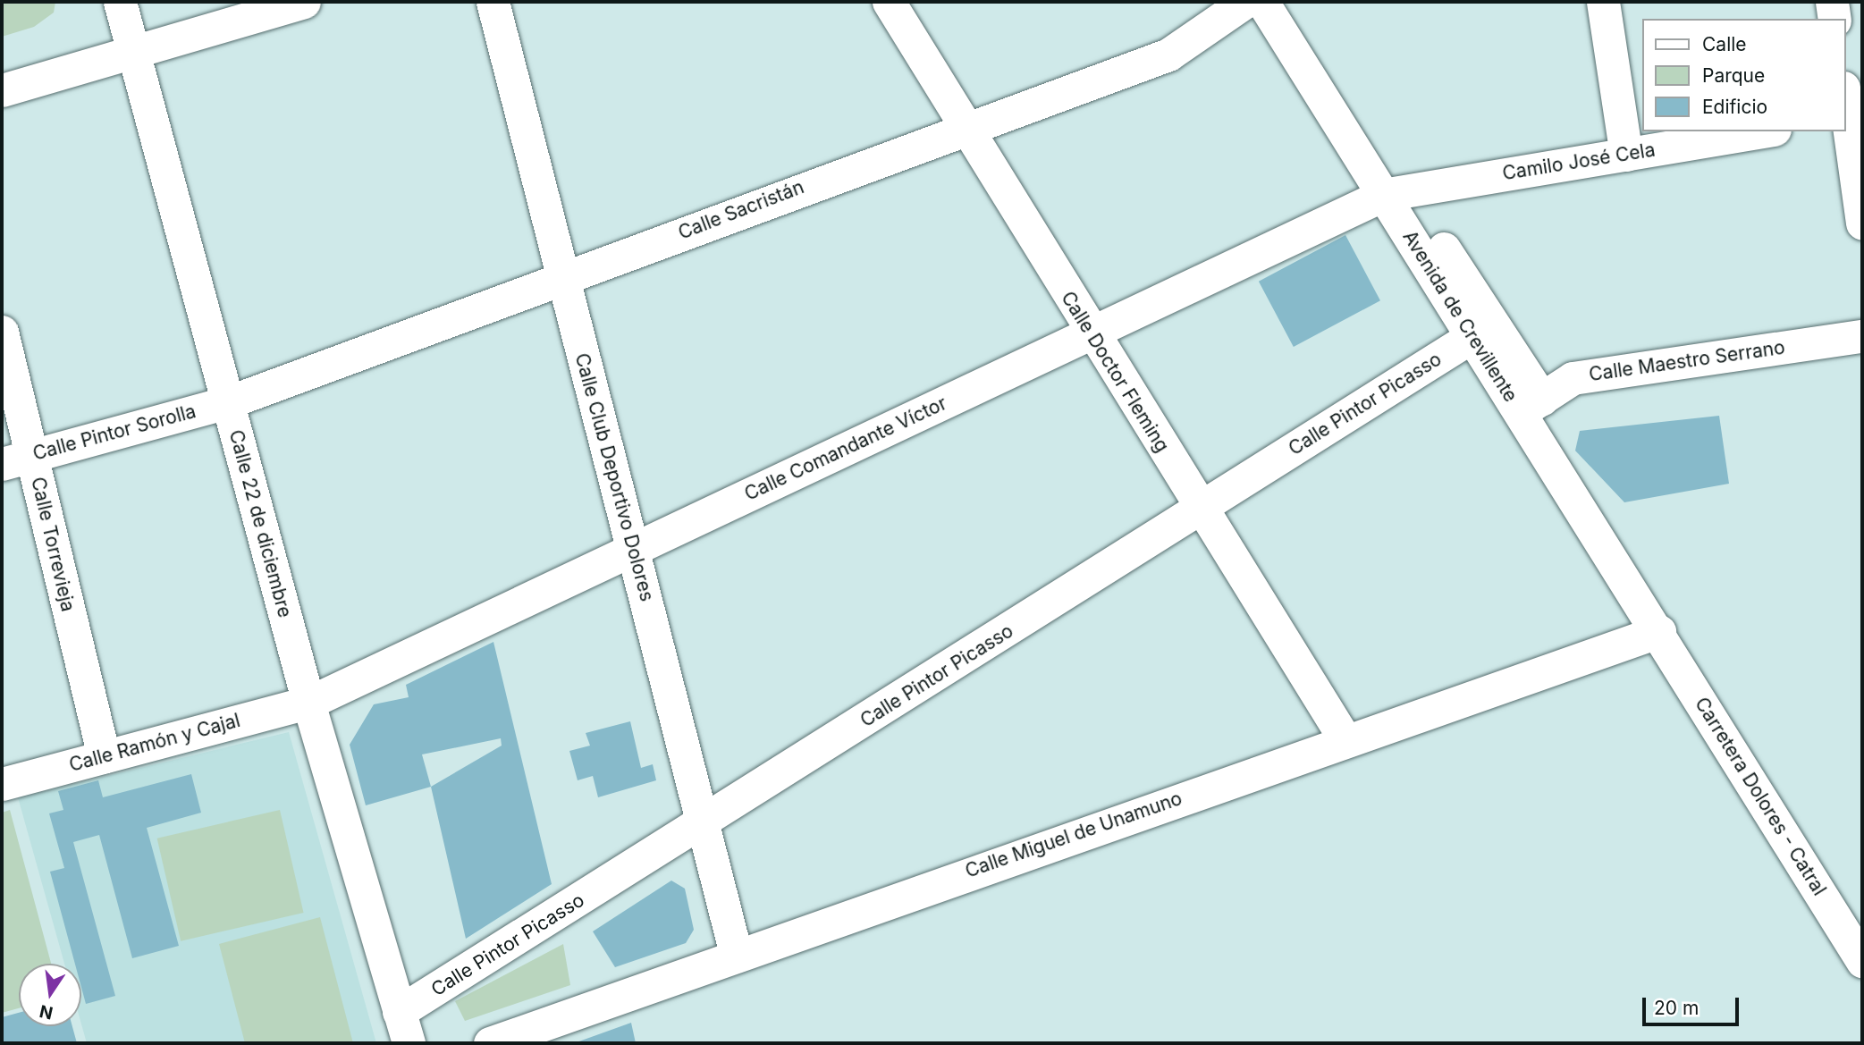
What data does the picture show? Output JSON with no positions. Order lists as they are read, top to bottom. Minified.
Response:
{"streets":{"street":["Camilo José Cela","Calle Sacristán","Avenida de Crevillente","Calle Maestro Serrano","Calle Doctor Fleming","Calle Pintor Picasso","Calle Pintor Sorolla","Calle Comandante Víctor","Calle Club Deportivo Dolores","Calle 22 de diciembre","Calle Torrevieja","Calle Ramón y Cajal","Carretera Dolores - Catral","Calle Miguel de Unamuno"]},"crossings":[["Camilo José Cela","Avenida de Crevillente"],["Camilo José Cela","Calle Comandante Víctor"],["Calle Sacristán","Calle Doctor Fleming"],["Calle Sacristán","Calle Pintor Sorolla"],["Calle Sacristán","Calle Club Deportivo Dolores"],["Calle Sacristán","Calle 22 de diciembre"],["Avenida de Crevillente","Calle Maestro Serrano"],["Avenida de Crevillente","Calle Pintor Picasso"],["Avenida de Crevillente","Calle Comandante Víctor"],["Avenida de Crevillente","Carretera Dolores - Catral"],["Avenida de Crevillente","Calle Miguel de Unamuno"],["Calle Doctor Fleming","Calle Pintor Picasso"],["Calle Doctor Fleming","Calle Comandante Víctor"],["Calle Doctor Fleming","Calle Miguel de Unamuno"],["Calle Pintor Picasso","Calle Club Deportivo Dolores"],["Calle Pintor Picasso","Calle 22 de diciembre"],["Calle Pintor Sorolla","Calle 22 de diciembre"],["Calle Pintor Sorolla","Calle Torrevieja"],["Calle Comandante Víctor","Calle Club Deportivo Dolores"],["Calle Comandante Víctor","Calle 22 de diciembre"],["Calle Comandante Víctor","Calle Ramón y Cajal"],["Calle Club Deportivo Dolores","Calle Miguel de Unamuno"],["Calle 22 de diciembre","Calle Ramón y Cajal"],["Calle Torrevieja","Calle Ramón y Cajal"],["Carretera Dolores - Catral","Calle Miguel de Unamuno"]],"legend":["Calle","Parque","Edificio"],"scale_bar":"20 m","north":"bottom"}
